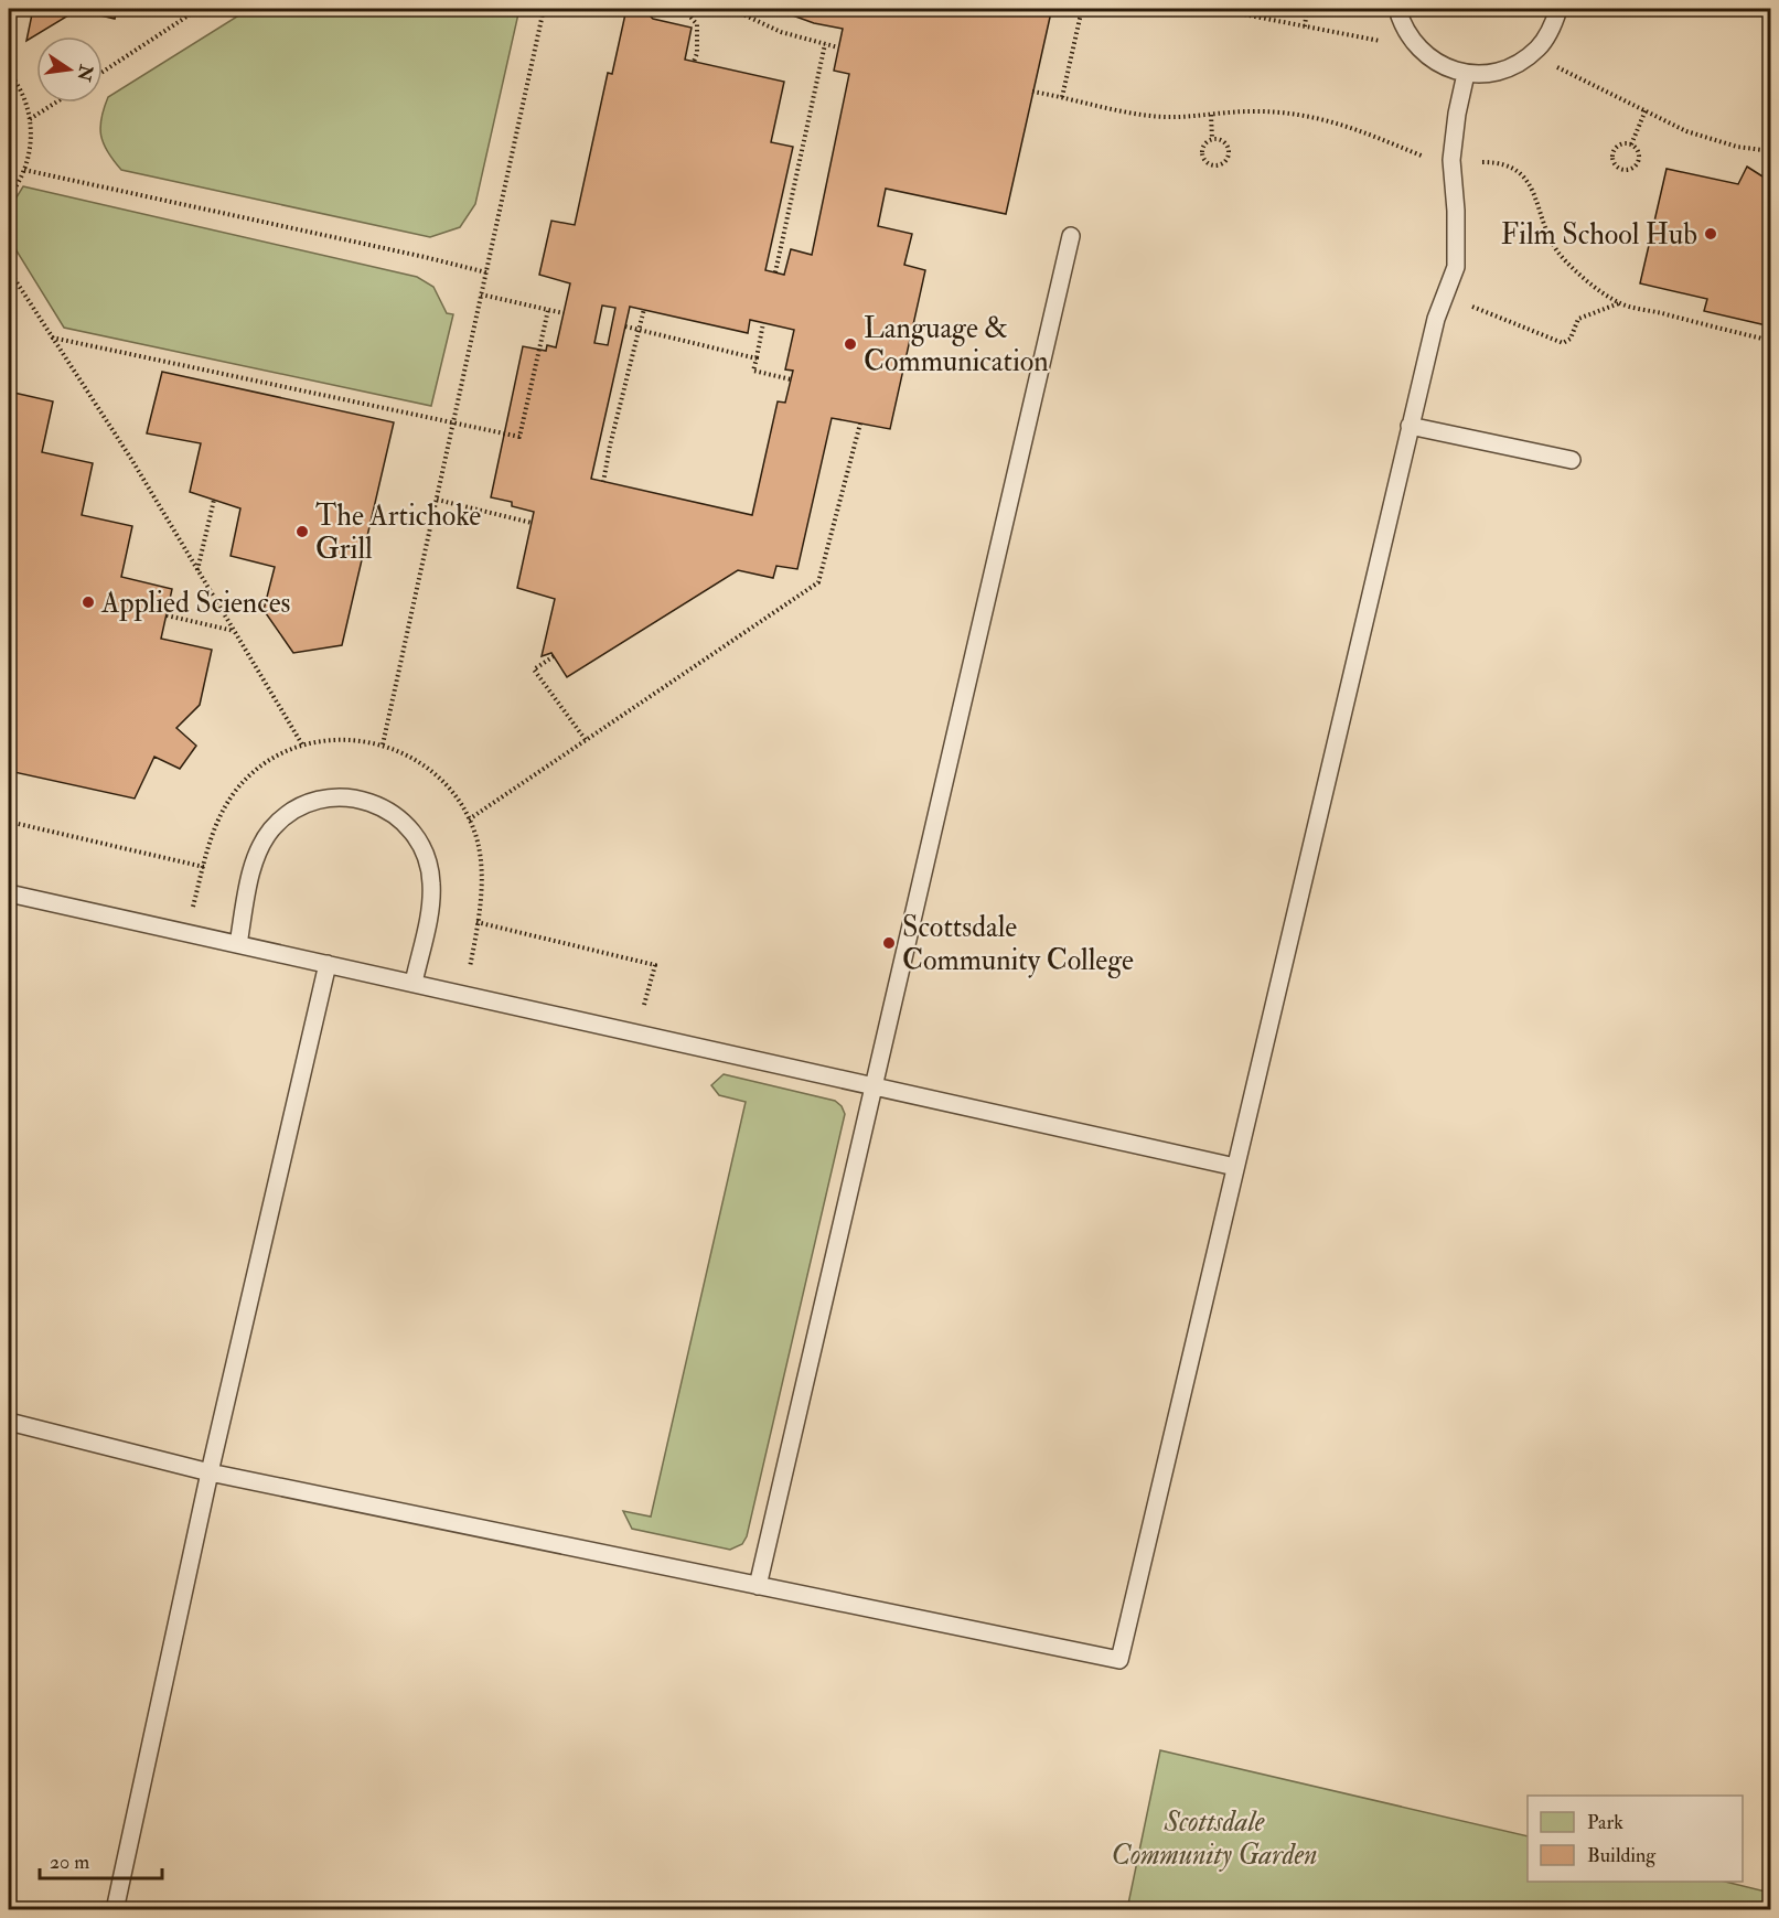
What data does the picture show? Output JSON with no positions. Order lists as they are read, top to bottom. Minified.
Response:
{"parks":["Scottsdale Community Garden"],"places":["Film School Hub","Language & Communication","The Artichoke Grill","Applied Sciences","Scottsdale Community College"],"legend":["Park","Building"],"scale_bar":"20 m","north":"right"}
